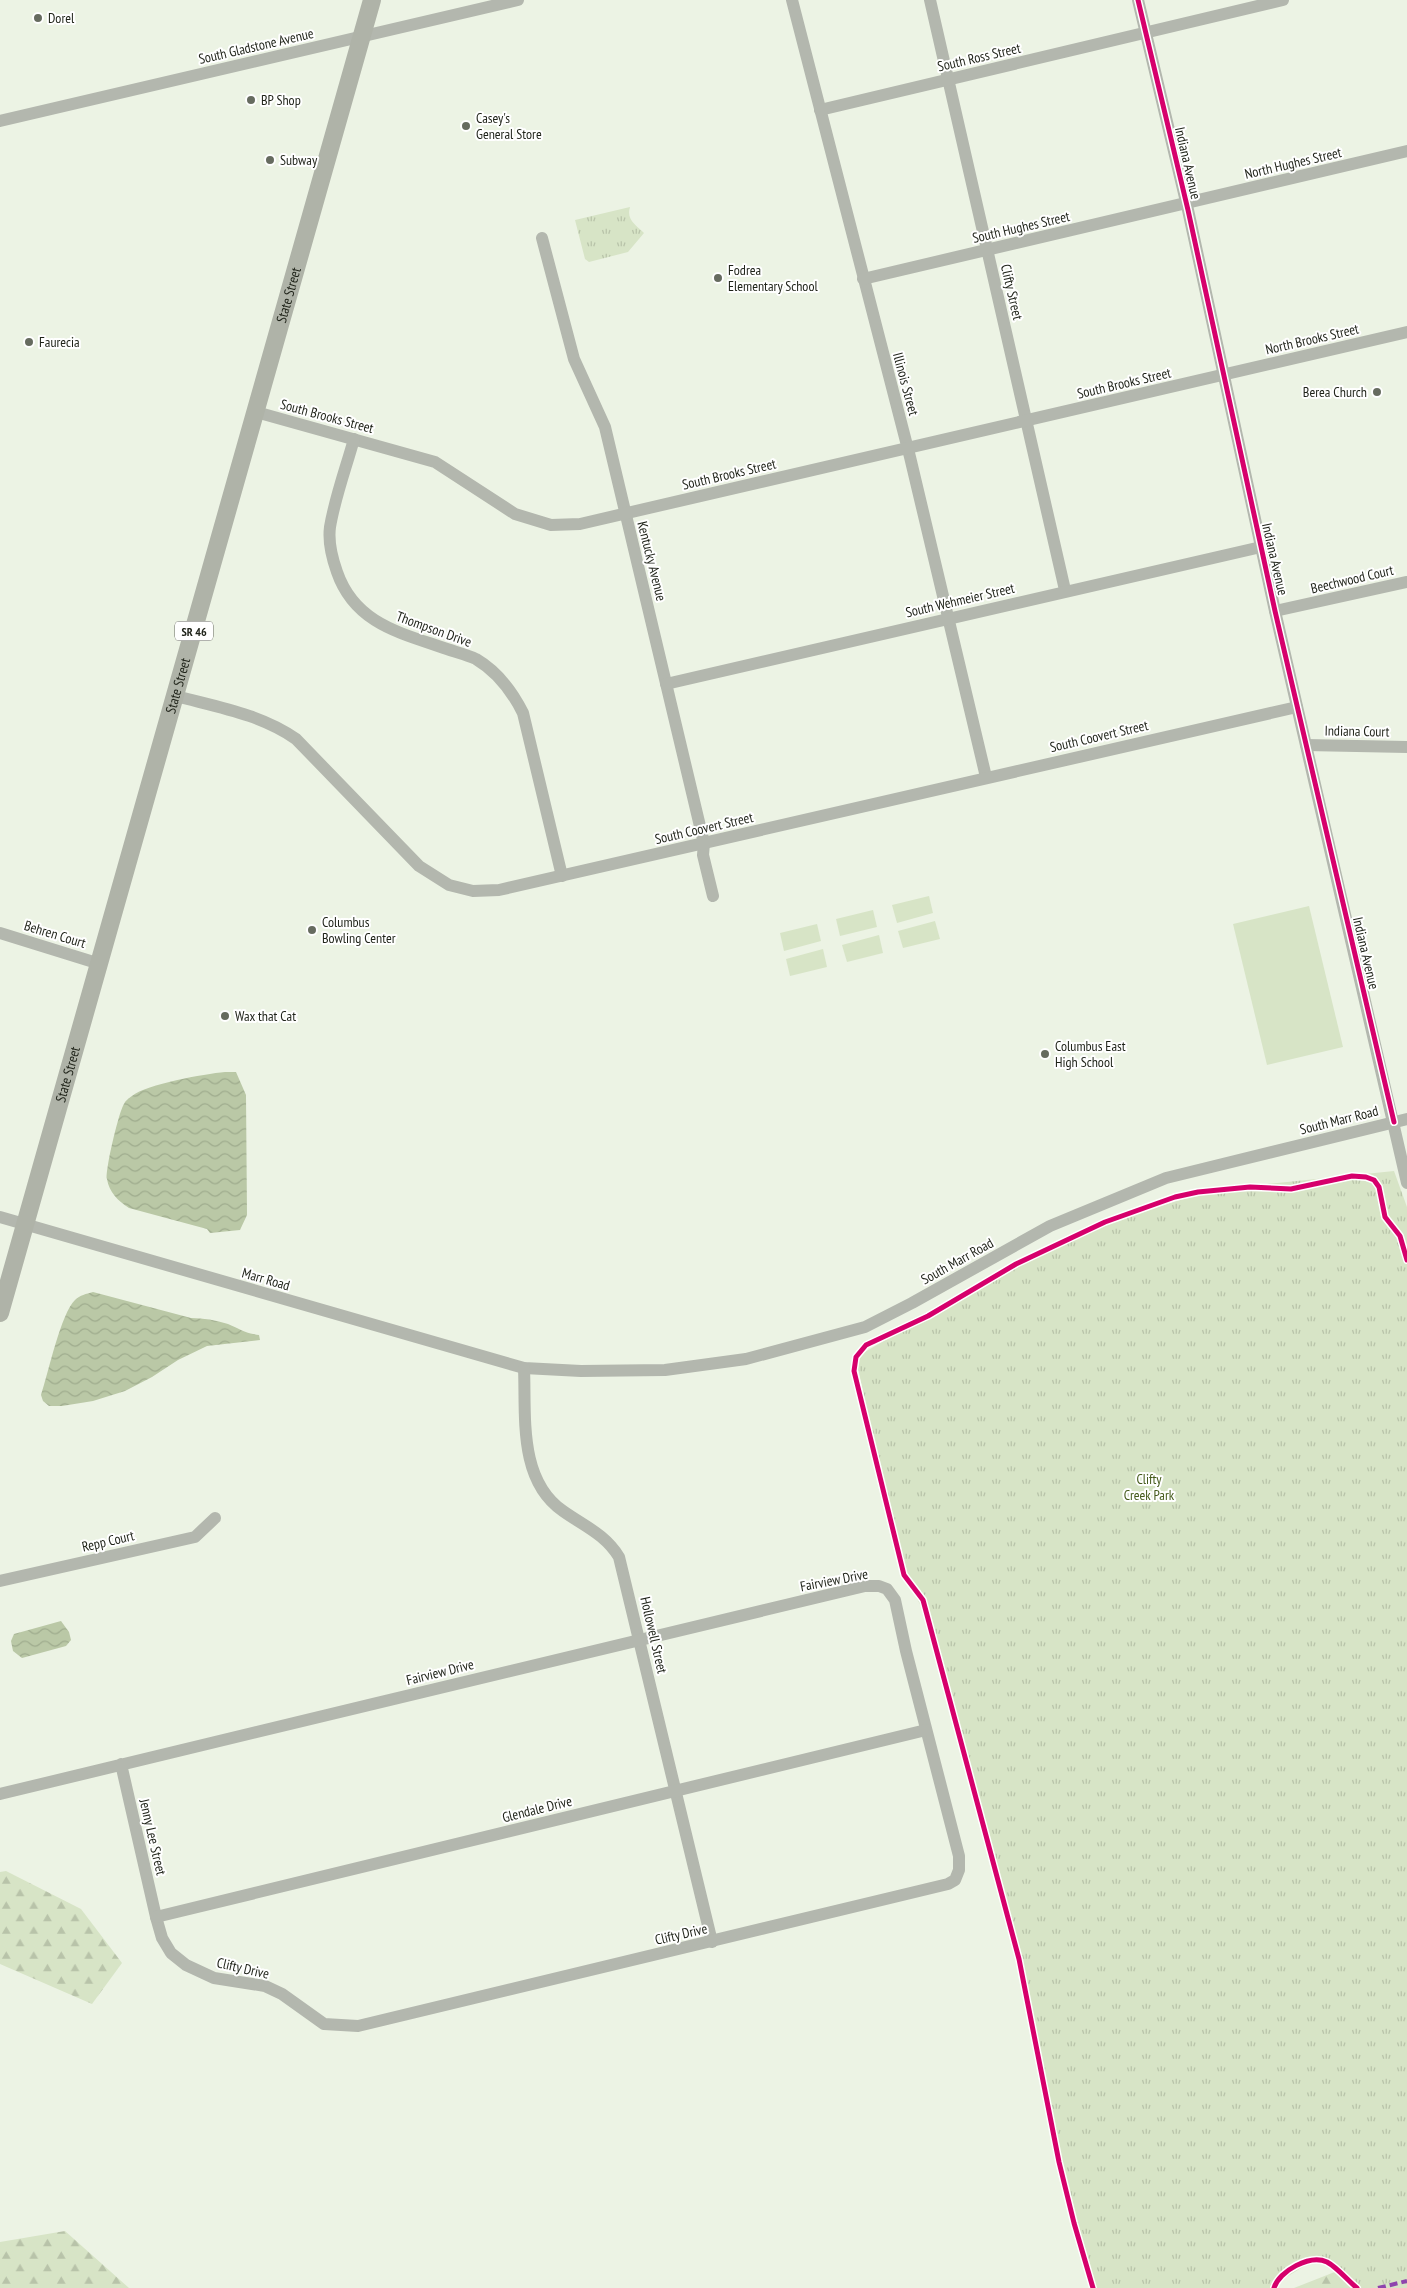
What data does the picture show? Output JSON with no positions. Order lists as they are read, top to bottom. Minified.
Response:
{"streets":{"highway":["State Street","SR 46"],"street":["South Gladstone Avenue","South Ross Street","Indiana Avenue","North Hughes Street","South Hughes Street","Clifty Street","North Brooks Street","South Brooks Street","Illinois Street","Kentucky Avenue","Beechwood Court","South Wehmeier Street","Thompson Drive","Indiana Court","South Coovert Street","Behren Court","South Marr Road","Marr Road","Repp Court","Fairview Drive","Hollowell Street","Glendale Drive","Jenny Lee Street","Clifty Drive"]},"crossings":[["South Gladstone Avenue","State Street"],["South Ross Street","Indiana Avenue"],["South Ross Street","Clifty Street"],["South Ross Street","Illinois Street"],["Indiana Avenue","North Hughes Street"],["Indiana Avenue","South Hughes Street"],["Indiana Avenue","North Brooks Street"],["Indiana Avenue","South Brooks Street"],["Indiana Avenue","Beechwood Court"],["Indiana Avenue","South Wehmeier Street"],["Indiana Avenue","Indiana Court"],["Indiana Avenue","South Coovert Street"],["Indiana Avenue","South Marr Road"],["North Hughes Street","South Hughes Street"],["South Hughes Street","Clifty Street"],["South Hughes Street","Illinois Street"],["Clifty Street","South Brooks Street"],["Clifty Street","South Wehmeier Street"],["State Street","South Brooks Street"],["State Street","South Coovert Street"],["State Street","Behren Court"],["State Street","Marr Road"],["North Brooks Street","South Brooks Street"],["South Brooks Street","Illinois Street"],["South Brooks Street","Kentucky Avenue"],["South Brooks Street","Thompson Drive"],["Illinois Street","South Wehmeier Street"],["Illinois Street","South Coovert Street"],["Kentucky Avenue","South Wehmeier Street"],["Kentucky Avenue","South Coovert Street"],["Thompson Drive","South Coovert Street"],["South Marr Road","Marr Road"],["South Marr Road","Hollowell Street"],["Marr Road","Hollowell Street"],["Fairview Drive","Hollowell Street"],["Fairview Drive","Jenny Lee Street"],["Fairview Drive","Clifty Drive"],["Hollowell Street","Glendale Drive"],["Hollowell Street","Clifty Drive"],["Glendale Drive","Jenny Lee Street"],["Glendale Drive","Clifty Drive"],["Jenny Lee Street","Clifty Drive"]],"parks":["Clifty Creek Park"],"places":["Dorel","BP Shop","Casey's General Store","Subway","Fodrea Elementary School","Faurecia","Berea Church","Columbus Bowling Center","Wax that Cat","Columbus East High School"]}
